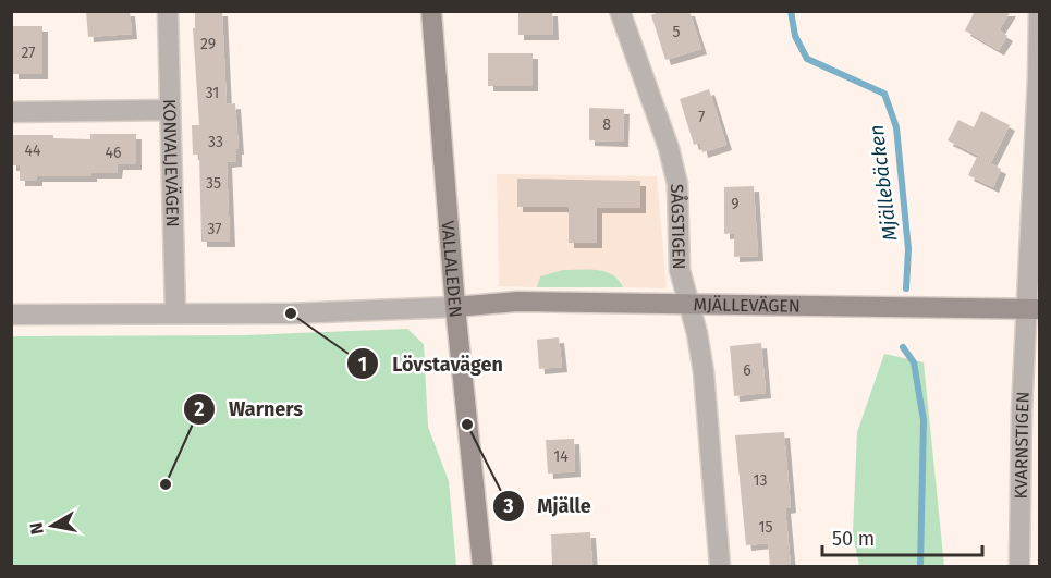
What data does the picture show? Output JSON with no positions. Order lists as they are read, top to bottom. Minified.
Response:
{"streets":{"street":["KONVALJEVÄGEN","SÅGSTIGEN","VALLALEDEN","MJÄLLEVÄGEN","KVARNSTIGEN"]},"crossings":[["SÅGSTIGEN","MJÄLLEVÄGEN"],["VALLALEDEN","MJÄLLEVÄGEN"],["MJÄLLEVÄGEN","KVARNSTIGEN"]],"water":["Mjällebäcken"],"places":["Lövstavägen","Mjälle","Warners"],"house_numbers":["5","29","27","31","7","8","33","44","46","35","9","37","6","14","13","15"],"scale_bar":"50 m","north":"left"}
